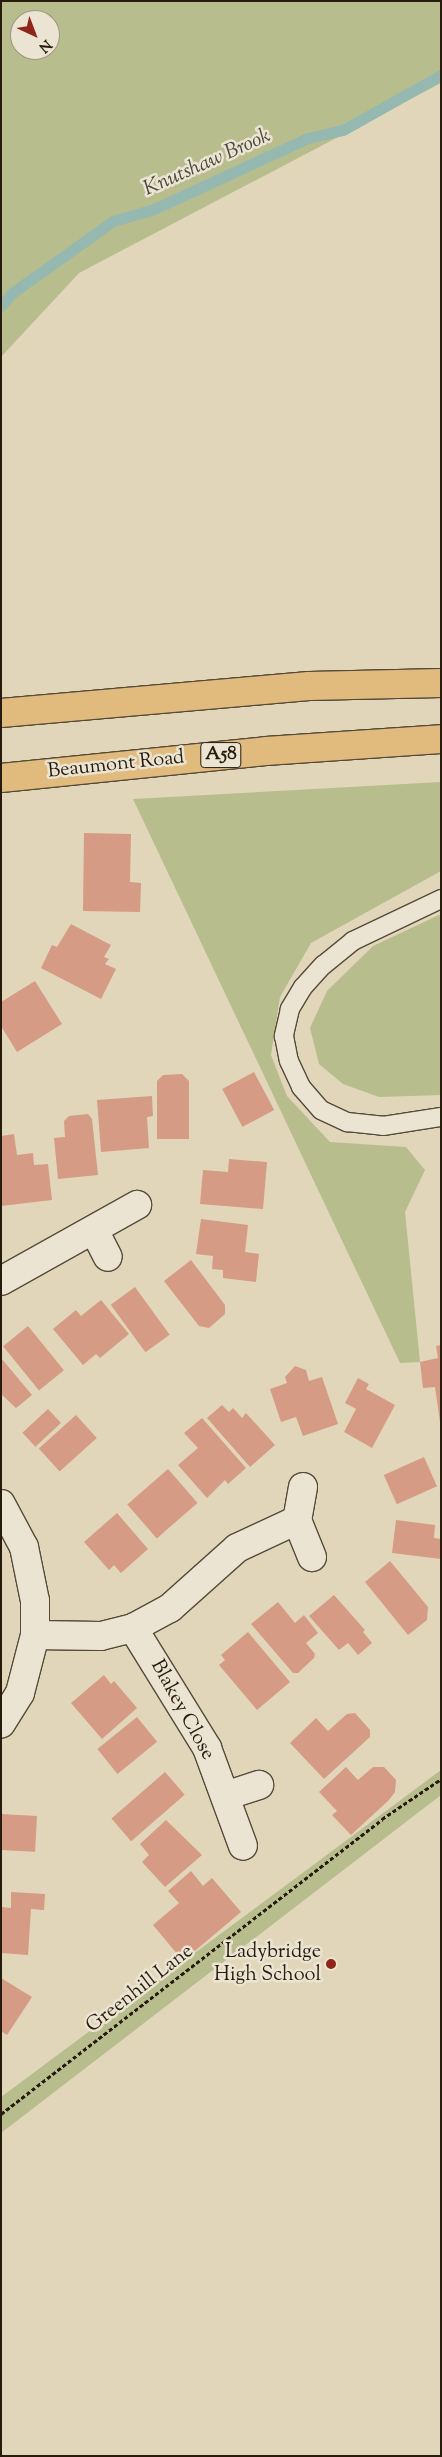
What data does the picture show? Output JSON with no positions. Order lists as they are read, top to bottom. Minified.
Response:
{"streets":{"highway":["A58","Beaumont Road"],"street":["Blakey Close"],"path":["Greenhill Lane"]},"water":["Knutshaw Brook"],"places":["Ladybridge High School"],"north":"bottom right"}
